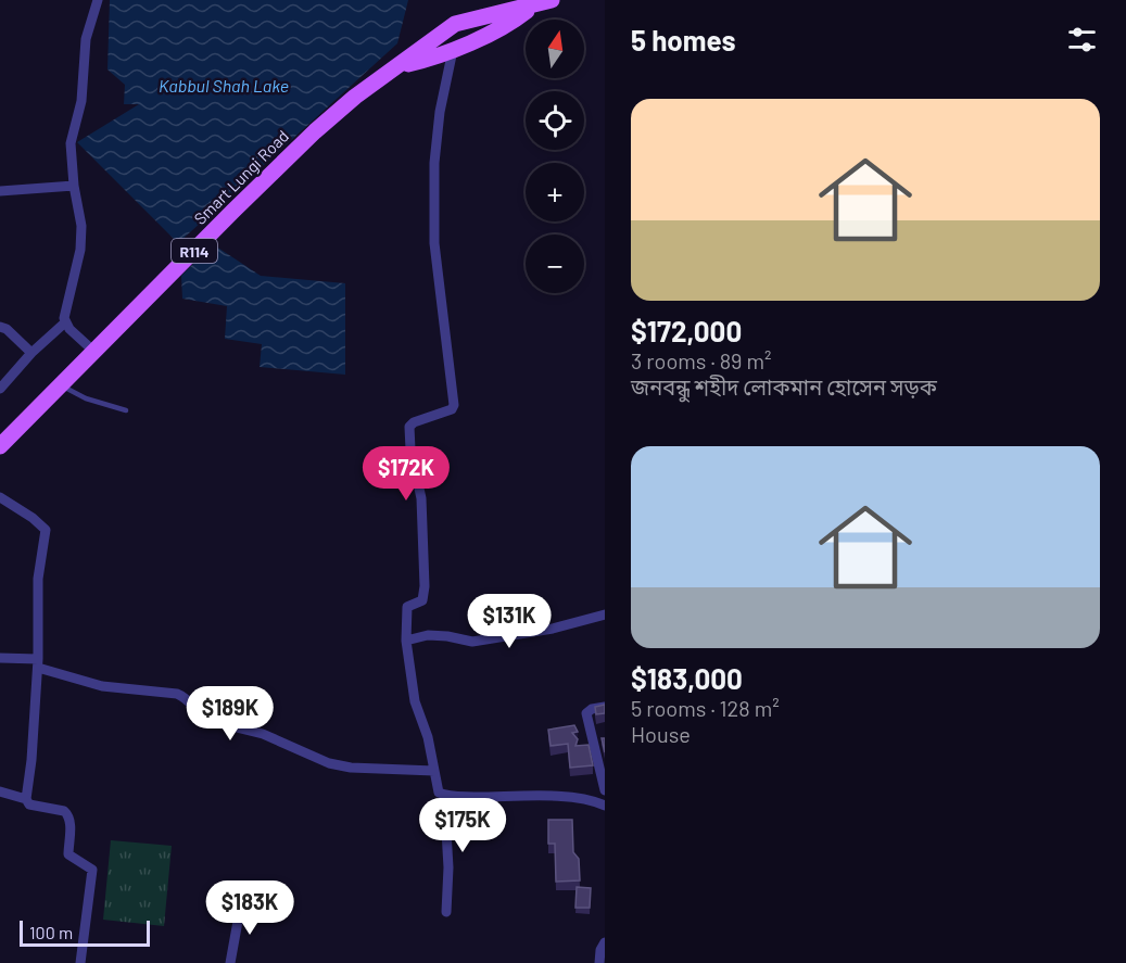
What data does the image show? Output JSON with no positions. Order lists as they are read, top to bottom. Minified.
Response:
{"streets":{"main road":["Smart Lungi Road","R114"]},"crossings":[["Smart Lungi Road","R114"]],"water":["Kabbul Shah Lake"],"scale_bar":"100 m","north":"top","page":{"heading":"5 homes","map_buttons":["+","−"],"list":[{"name":"$172,000","note":"3 rooms · 89 m² · জনবন্ধু শহীদ লোকমান হোসেন সড়ক"},{"name":"$183,000","note":"5 rooms · 128 m² · House"}],"price":["$172K","$131K","$189K","$175K","$183K"],"scale":"100 m"}}
